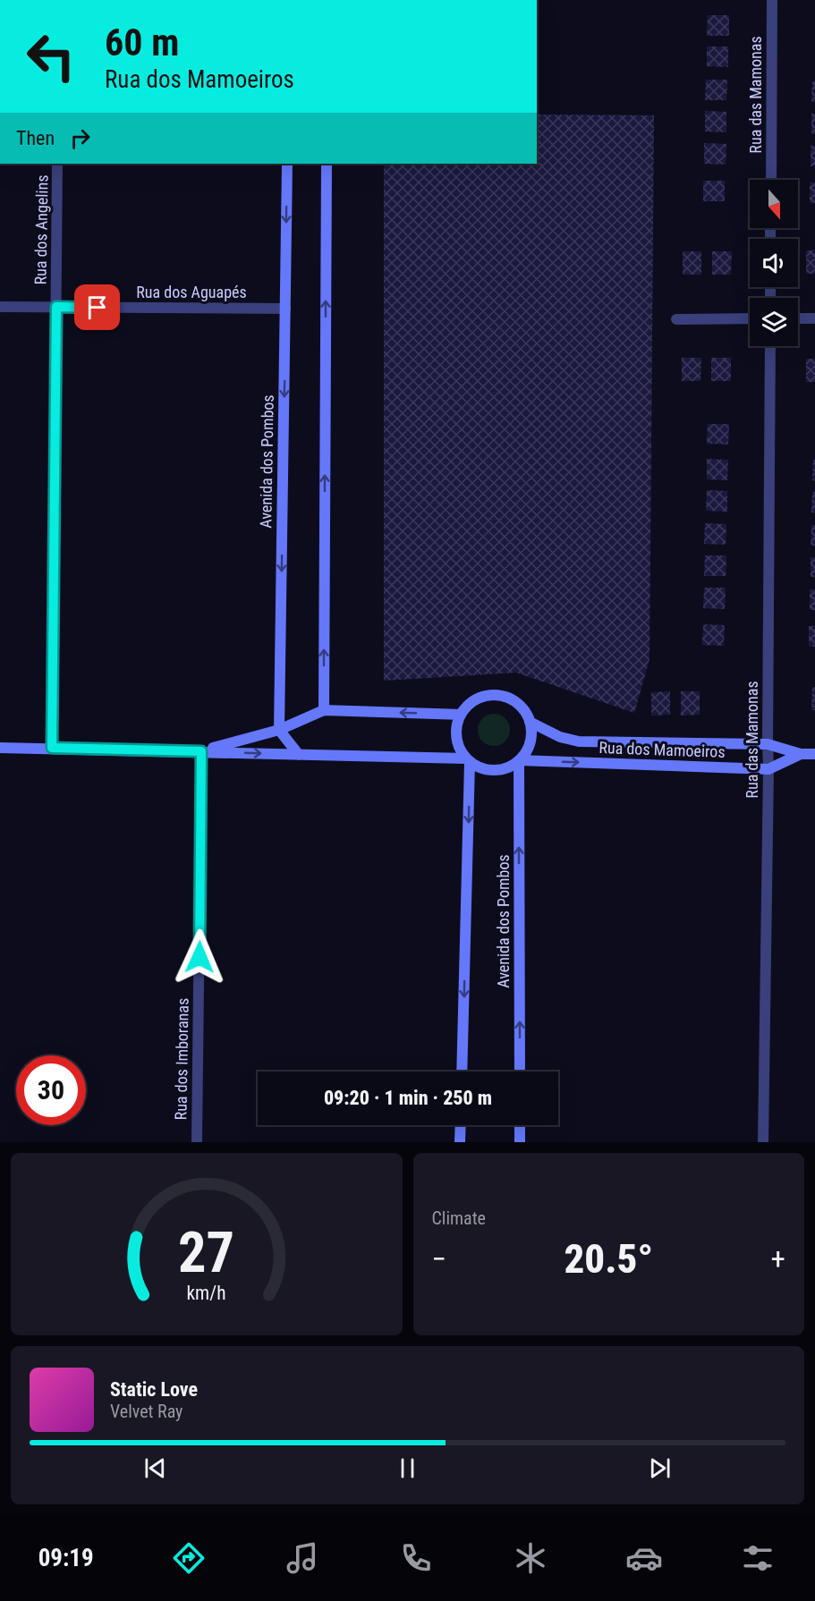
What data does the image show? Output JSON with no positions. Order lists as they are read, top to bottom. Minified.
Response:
{"streets":{"street":["Rua das Mamonas","Rua dos Angelins","Rua dos Aguapés","Avenida dos Pombos","Rua dos Mamoeiros","Rua dos Imboranas"]},"crossings":[["Rua das Mamonas","Rua dos Mamoeiros"],["Rua dos Angelins","Rua dos Aguapés"],["Rua dos Aguapés","Avenida dos Pombos"],["Avenida dos Pombos","Rua dos Mamoeiros"]],"north":"bottom","page":{"turn":["60 m","Rua dos Mamoeiros"],"then":"Then","limit":"30","trip":"09:20 · 1 min · 250 m","tile":"Climate","heat":["−","20.5°","+"],"song":["Static Love","Velvet Ray"],"tabs":"09:19","gauge":["27","km/h"]}}
